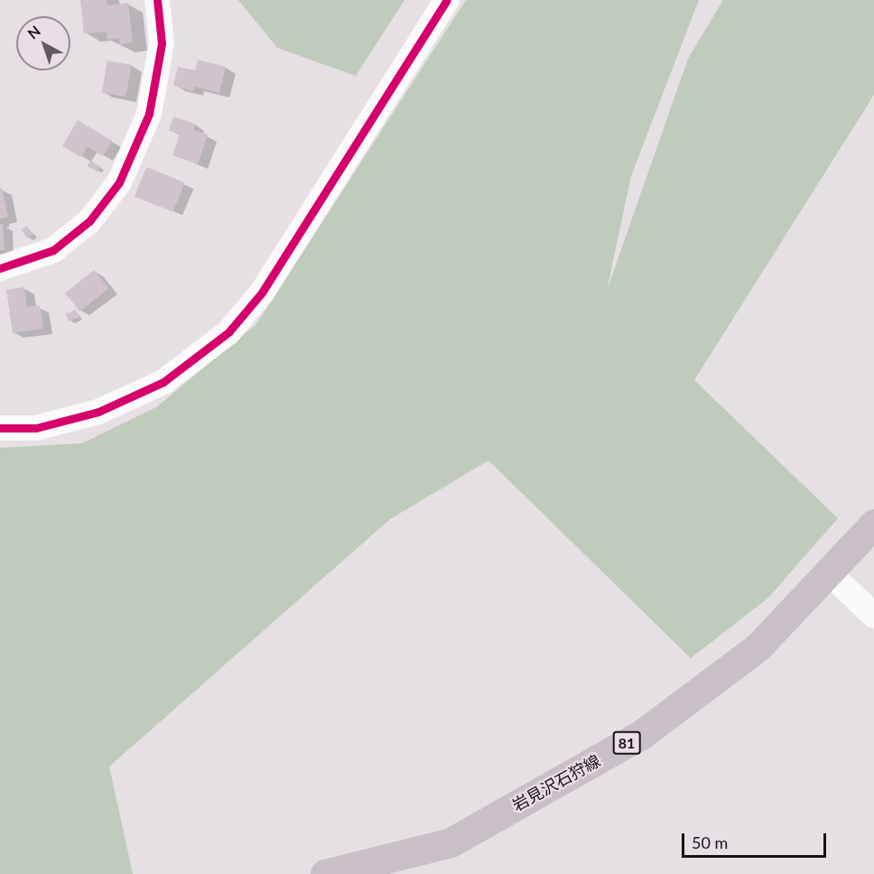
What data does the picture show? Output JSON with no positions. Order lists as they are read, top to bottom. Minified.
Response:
{"streets":{"main road":["81","岩見沢石狩線"]},"scale_bar":"50 m","north":"top left"}
